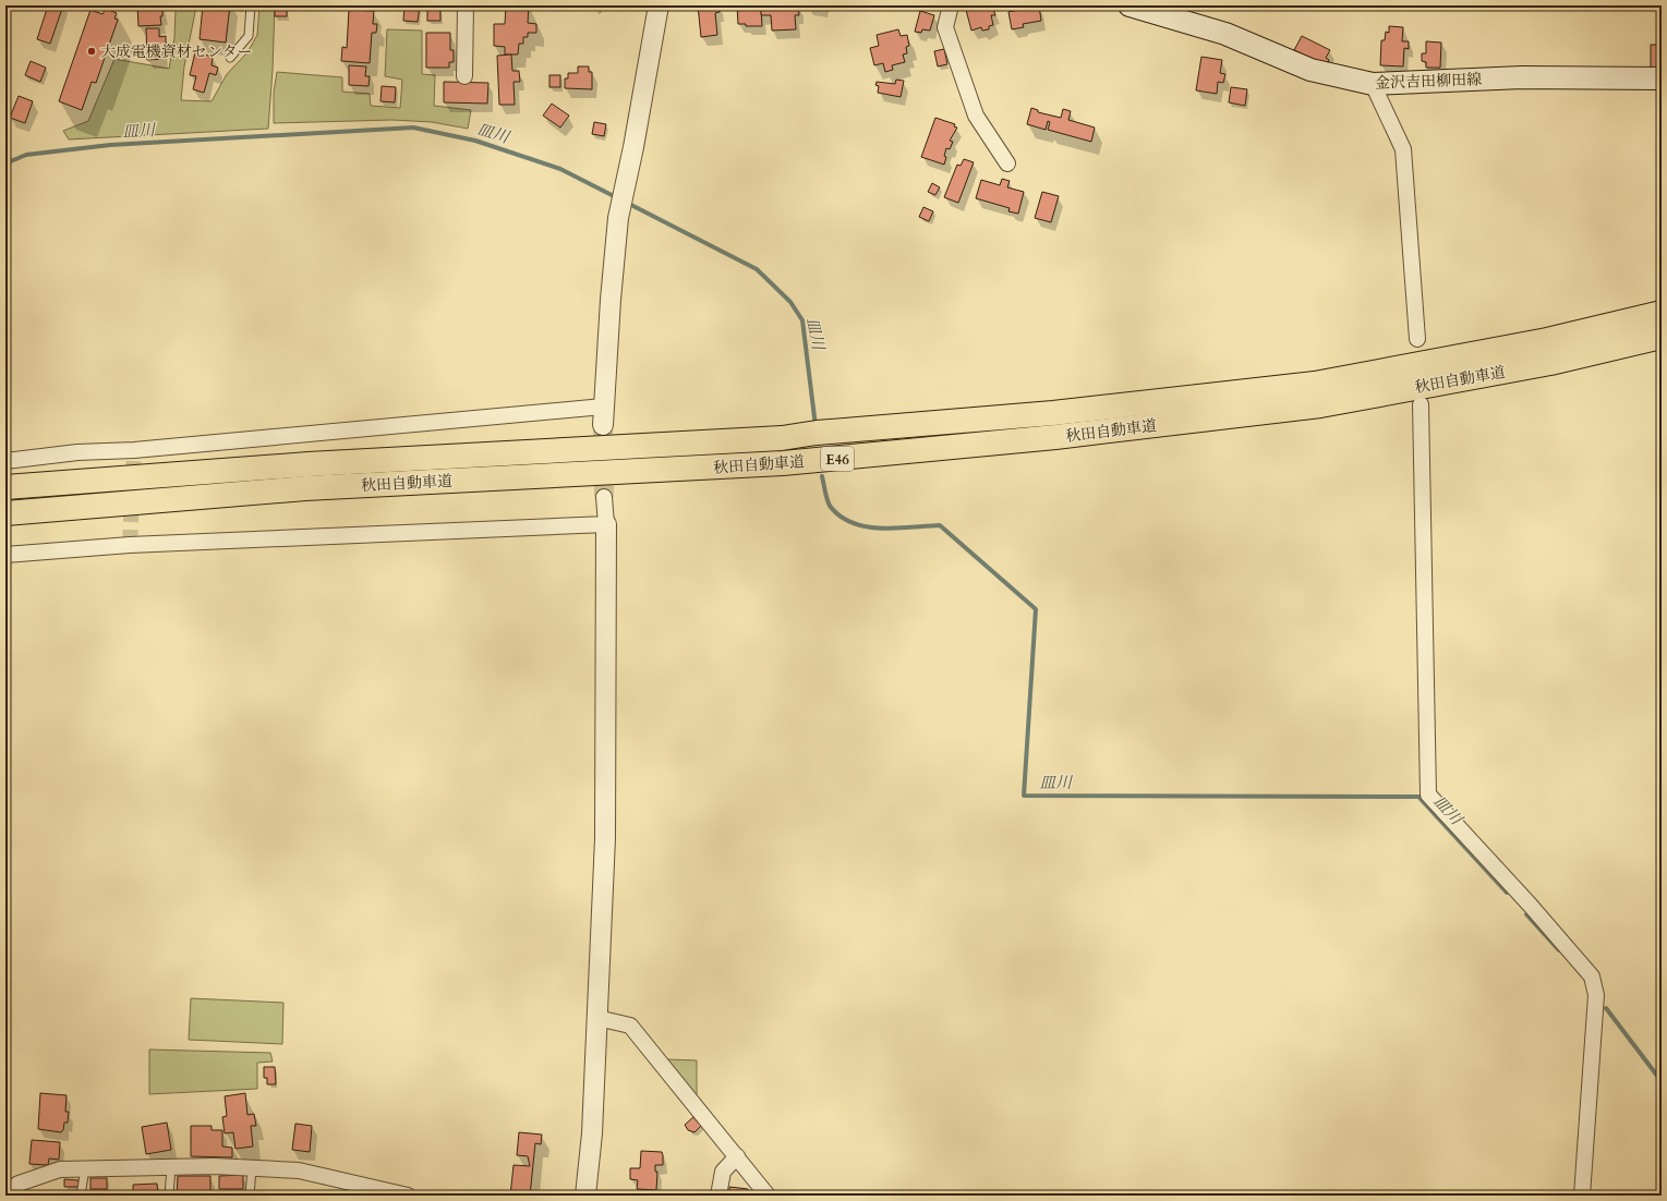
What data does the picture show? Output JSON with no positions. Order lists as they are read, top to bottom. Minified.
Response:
{"streets":{"highway":["秋田自動車道","E46"],"main road":["金沢吉田柳田線"]},"water":["皿川"],"places":["大成電機資材センター"]}
